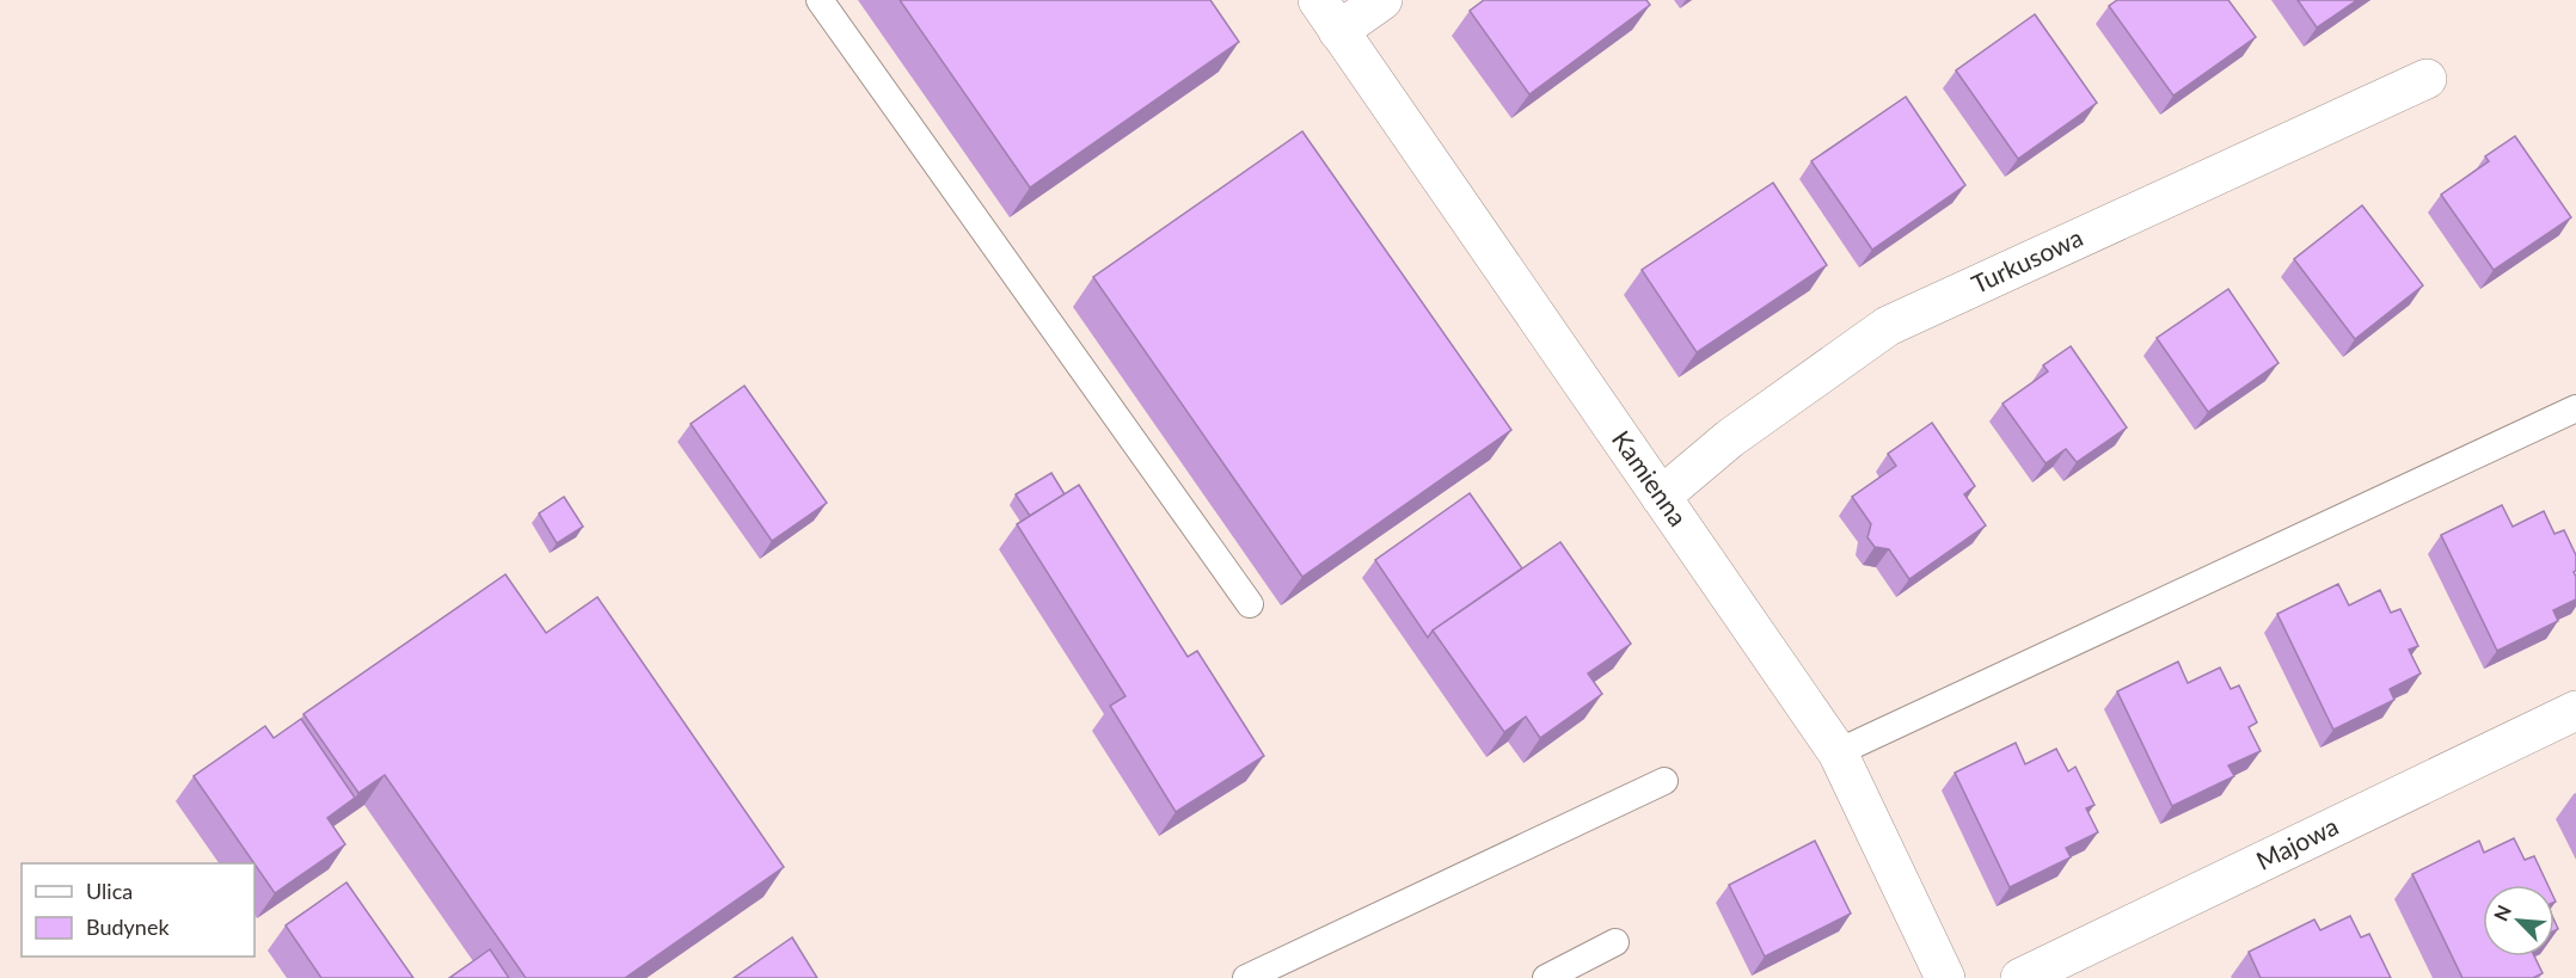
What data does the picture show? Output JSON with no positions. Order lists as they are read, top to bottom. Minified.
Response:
{"streets":{"street":["Turkusowa","Kamienna","Majowa"]},"crossings":[["Turkusowa","Kamienna"]],"legend":["Ulica","Budynek"],"north":"top left"}
